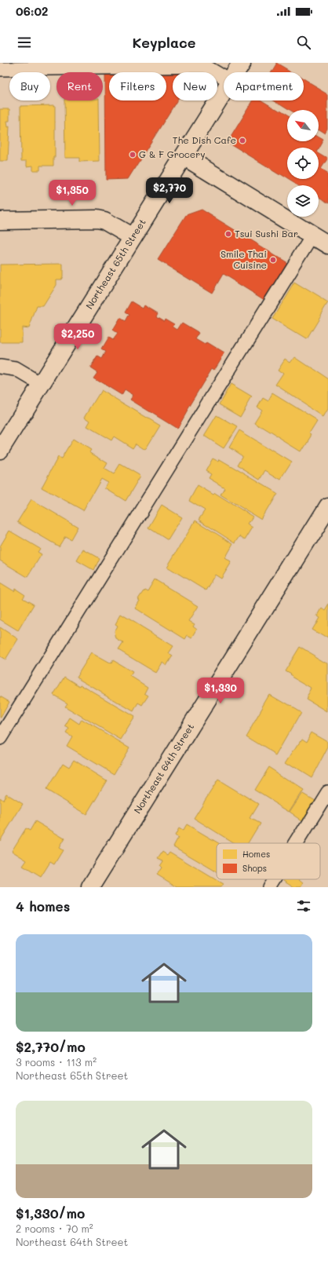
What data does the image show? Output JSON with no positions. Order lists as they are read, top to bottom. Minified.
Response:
{"streets":{"street":["Northeast 65th Street","Northeast 64th Street"]},"places":["The Dish Cafe","G & F Grocery","Tsui Sushi Bar","Smile Thai Cuisine"],"legend":["Homes","Shops"],"north":"top left","page":{"status":"06:02","header":"Keyplace","chip":["Buy","Rent","Filters","New","Apartment"],"price":["$2,770","$1,350","$2,250","$1,330"],"heading":"4 homes","list":[{"name":"$2,770/mo","note":"3 rooms · 113 m² · Northeast 65th Street"},{"name":"$1,330/mo","note":"2 rooms · 70 m² · Northeast 64th Street"}]}}
